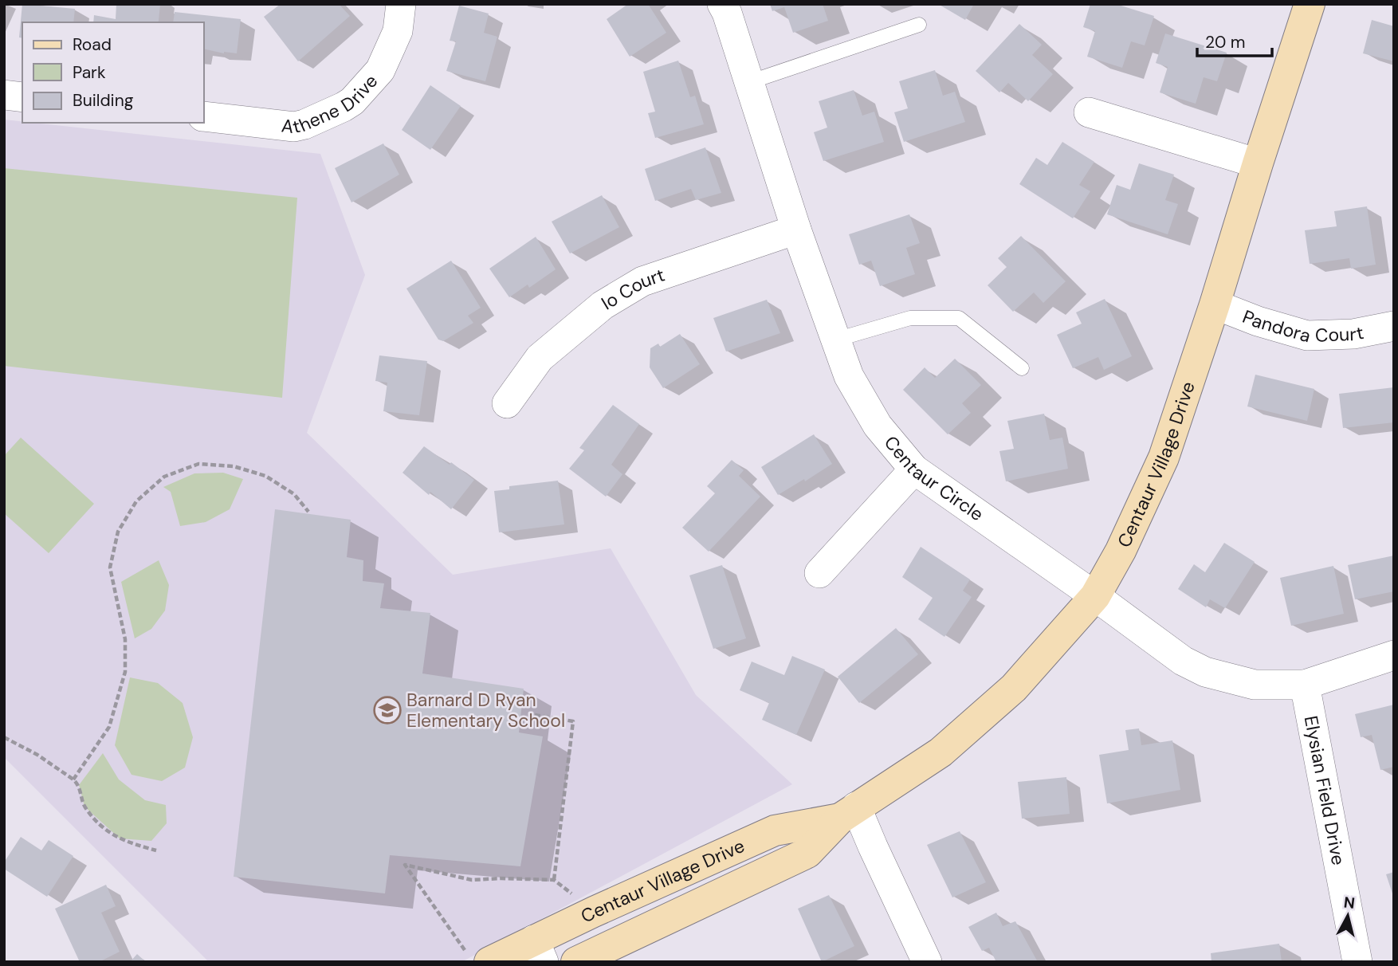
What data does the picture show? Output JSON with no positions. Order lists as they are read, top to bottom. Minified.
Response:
{"streets":{"street":["Athene Drive","Io Court","Pandora Court","Centaur Village Drive","Centaur Circle","Elysian Field Drive"]},"crossings":[["Io Court","Centaur Circle"],["Pandora Court","Centaur Village Drive"],["Centaur Village Drive","Centaur Circle"],["Centaur Circle","Elysian Field Drive"]],"places":{"school or university":["Barnard D Ryan Elementary School"]},"legend":["Road","Park","Building"],"scale_bar":"20 m","north":"top"}
